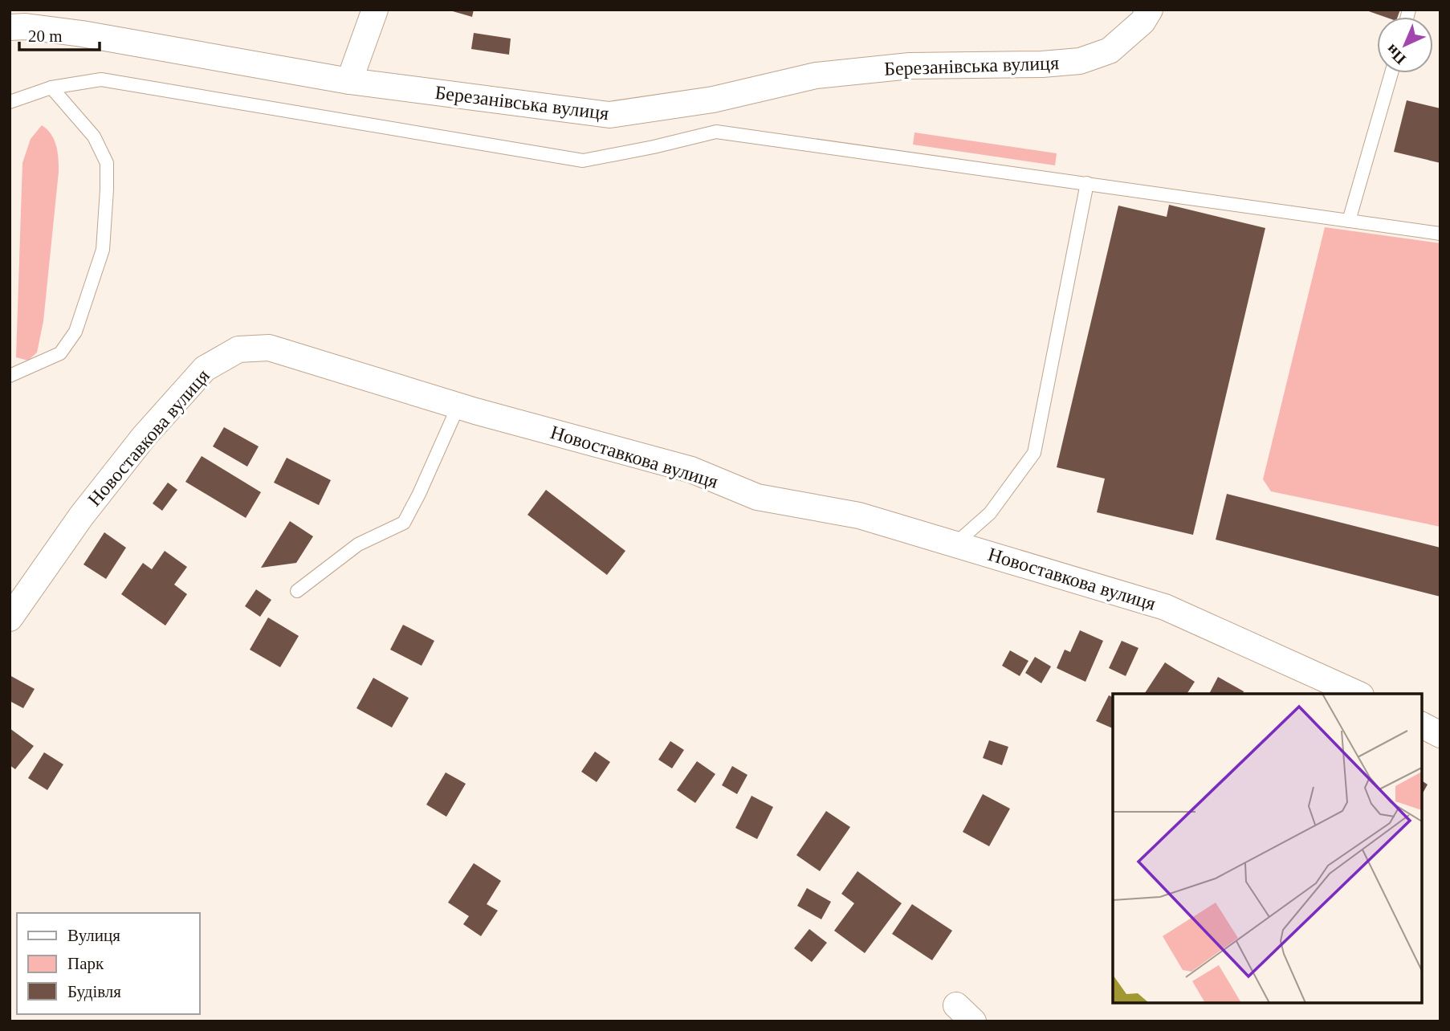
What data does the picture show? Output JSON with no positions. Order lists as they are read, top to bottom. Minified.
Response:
{"streets":{"street":["Березанівська вулиця","Новоставкова вулиця"]},"legend":["Вулиця","Парк","Будівля"],"scale_bar":"20 m","north":"bottom left"}
